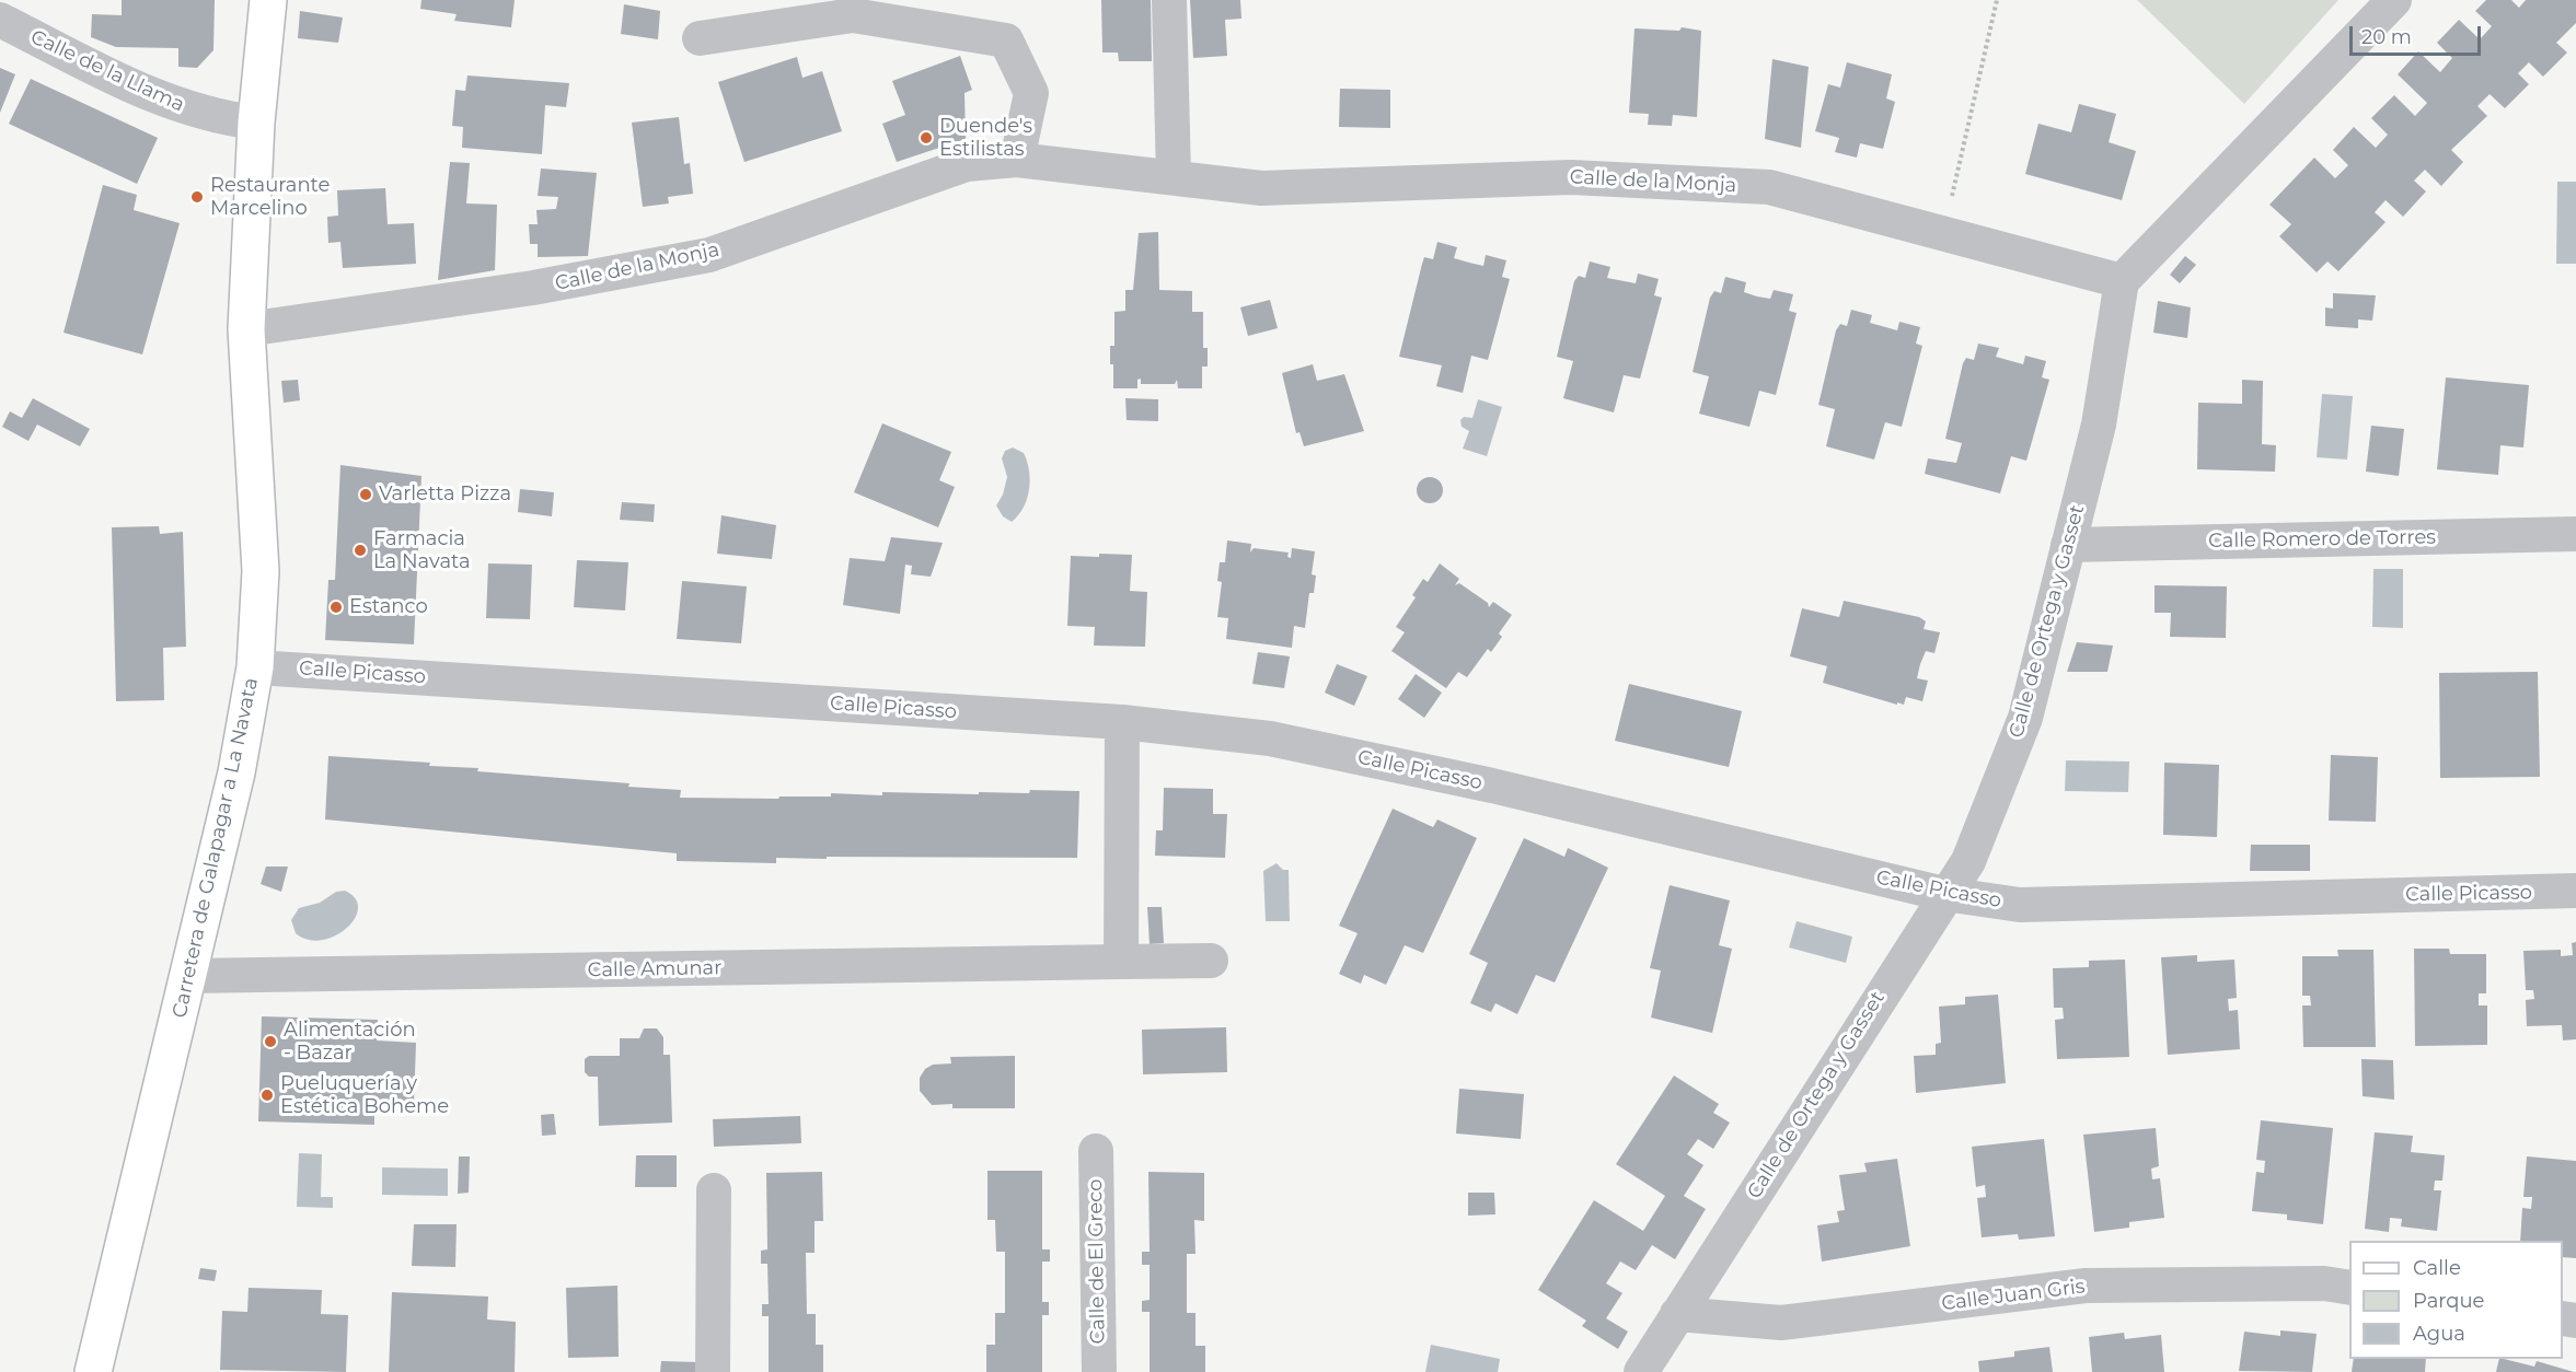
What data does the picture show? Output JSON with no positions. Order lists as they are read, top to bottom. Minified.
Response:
{"streets":{"main road":["Carretera de Galapagar a La Navata"],"street":["Calle de la Llama","Calle de la Monja","Calle Romero de Torres","Calle de Ortega y Gasset","Calle Picasso","Calle Amunar","Calle de El Greco","Calle Juan Gris"]},"crossings":[["Calle de la Llama","Carretera de Galapagar a La Navata"],["Calle de la Monja","Calle de Ortega y Gasset"],["Calle de la Monja","Carretera de Galapagar a La Navata"],["Calle Romero de Torres","Calle de Ortega y Gasset"],["Calle de Ortega y Gasset","Calle Picasso"],["Calle de Ortega y Gasset","Calle Juan Gris"],["Calle Picasso","Carretera de Galapagar a La Navata"],["Carretera de Galapagar a La Navata","Calle Amunar"]],"places":["Duende's Estilistas","Restaurante Marcelino","Varletta Pizza","Farmacia La Navata","Estanco","Alimentación - Bazar","Pueluquería y Estética Boheme"],"legend":["Calle","Parque","Agua"],"scale_bar":"20 m"}
